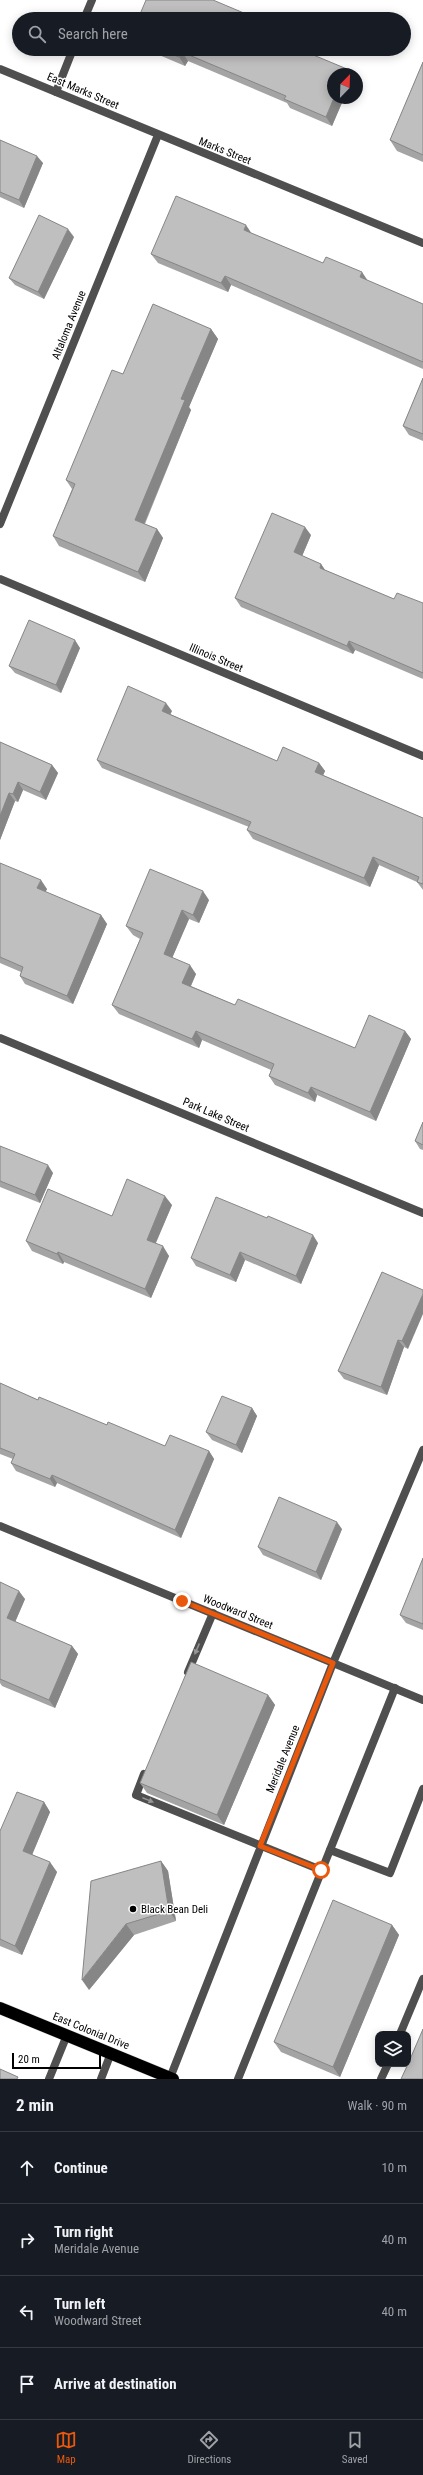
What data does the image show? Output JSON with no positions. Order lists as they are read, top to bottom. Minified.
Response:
{"streets":{"highway":["East Colonial Drive"],"street":["East Marks Street","Marks Street","Altaloma Avenue","Illinois Street","Park Lake Street","Woodward Street","Meridale Avenue"]},"crossings":[["East Marks Street","Marks Street"],["East Marks Street","Altaloma Avenue"],["Marks Street","Altaloma Avenue"],["Woodward Street","Meridale Avenue"],["Meridale Avenue","East Colonial Drive"]],"places":["Black Bean Deli"],"scale_bar":"20 m","north":"top right","page":{"search":"Search here","scale":"20 m","heading":["2 min","Walk · 90 m"],"list":[["Continue","10 m"],["Turn right","Meridale Avenue","40 m"],["Turn left","Woodward Street","40 m"],"Arrive at destination"],"nav":["Map","Directions","Saved"]}}
